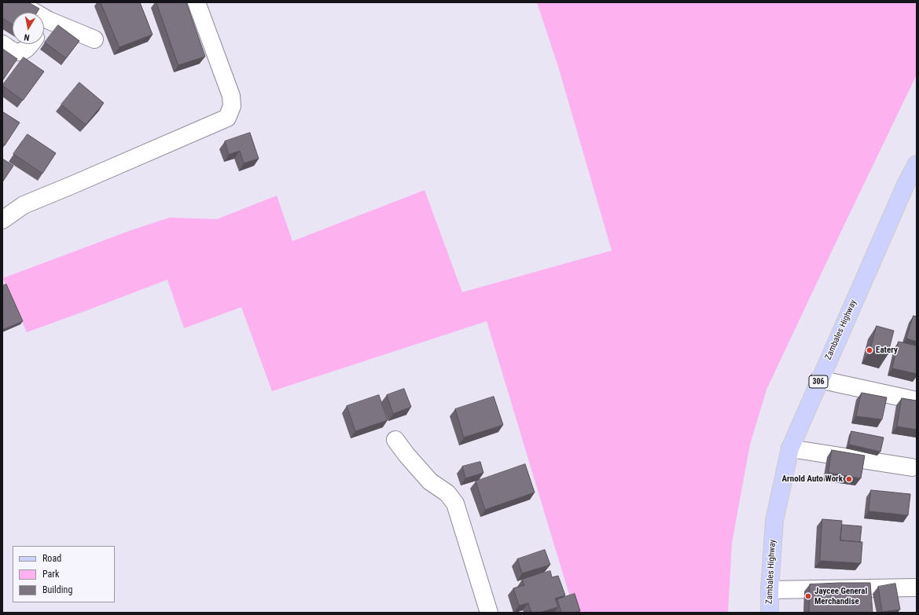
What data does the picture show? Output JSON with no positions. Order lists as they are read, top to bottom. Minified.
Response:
{"streets":{"main road":["Zambales Highway","306"]},"places":["Eatery","Arnold Auto Work","Jaycee General Merchandise"],"legend":["Road","Park","Building"],"north":"bottom"}
